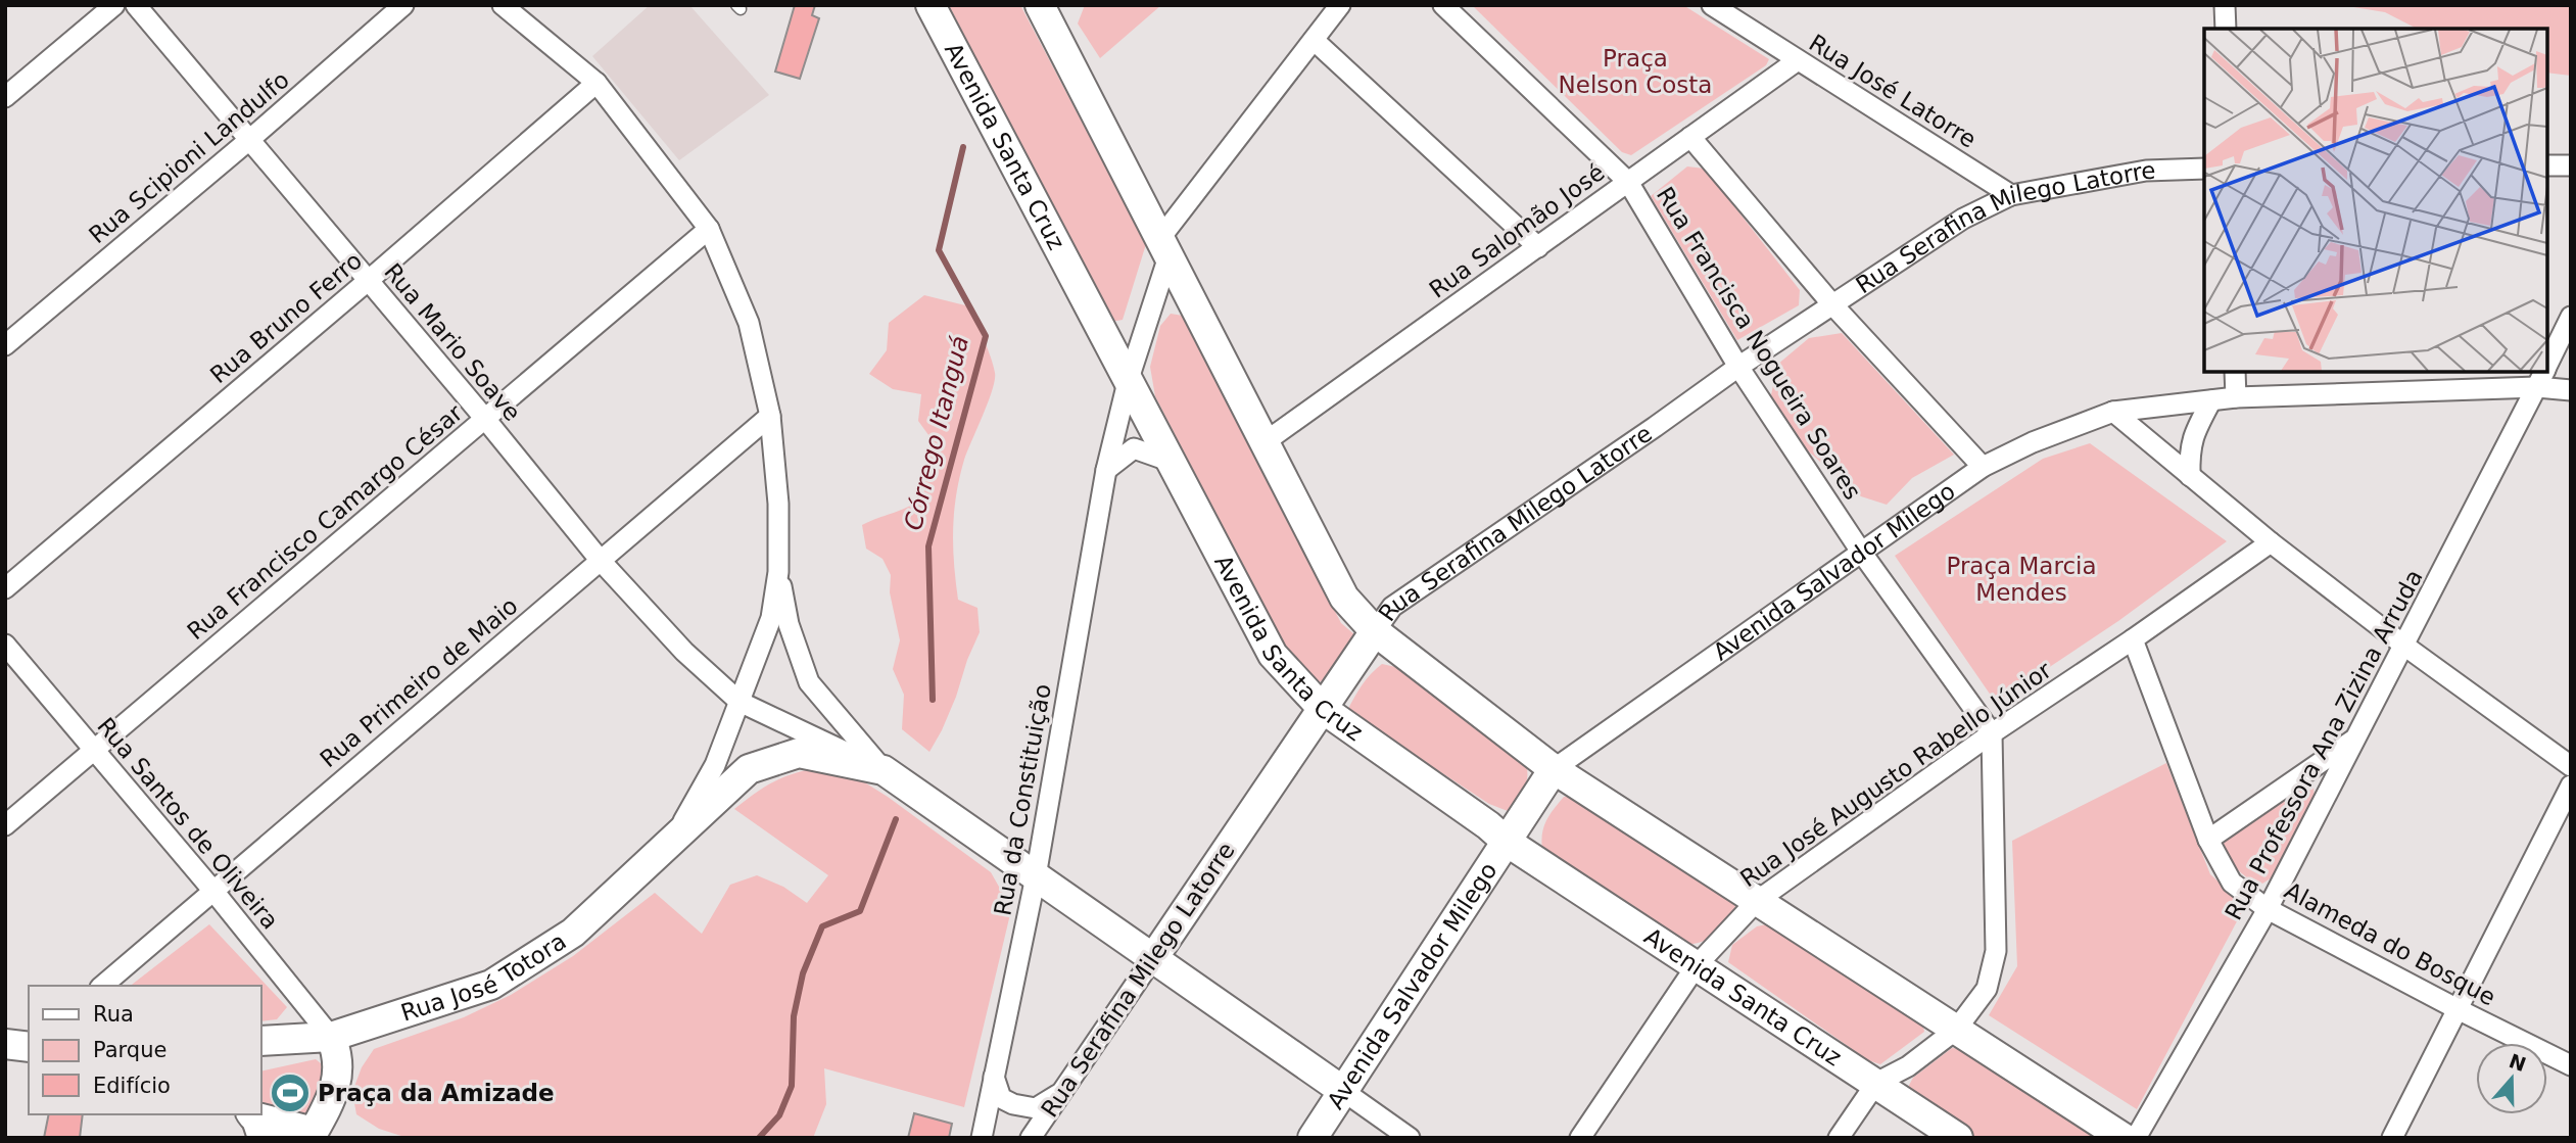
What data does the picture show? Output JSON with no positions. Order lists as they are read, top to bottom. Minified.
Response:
{"streets":{"main road":["Avenida Santa Cruz","Rua Serafina Milego Latorre","Avenida Salvador Milego","Rua José Totora"],"street":["Rua José Latorre","Rua Scipioni Landulfo","Rua Salomão José","Rua Bruno Ferro","Rua Mario Soave","Rua Francisca Nogueira Soares","Rua Francisco Camargo César","Rua Primeiro de Maio","Rua Professora Ana Zizina Arruda","Rua José Augusto Rabello Júnior","Rua da Constituição","Rua Santos de Oliveira","Alameda do Bosque"]},"crossings":[["Rua José Latorre","Rua Salomão José"],["Rua José Latorre","Rua Serafina Milego Latorre"],["Avenida Santa Cruz","Rua Serafina Milego Latorre"],["Avenida Santa Cruz","Avenida Salvador Milego"],["Avenida Santa Cruz","Rua José Augusto Rabello Júnior"],["Avenida Santa Cruz","Rua da Constituição"],["Rua Scipioni Landulfo","Rua Mario Soave"],["Rua Salomão José","Rua Francisca Nogueira Soares"],["Rua Serafina Milego Latorre","Rua Francisca Nogueira Soares"],["Rua Bruno Ferro","Rua Mario Soave"],["Rua Mario Soave","Rua Francisco Camargo César"],["Rua Mario Soave","Rua Primeiro de Maio"],["Rua Mario Soave","Rua José Totora"],["Rua Francisca Nogueira Soares","Avenida Salvador Milego"],["Rua Francisca Nogueira Soares","Rua José Augusto Rabello Júnior"],["Rua Francisco Camargo César","Rua Santos de Oliveira"],["Avenida Salvador Milego","Rua Professora Ana Zizina Arruda"],["Rua Primeiro de Maio","Rua Santos de Oliveira"],["Rua Professora Ana Zizina Arruda","Alameda do Bosque"],["Rua José Augusto Rabello Júnior","Alameda do Bosque"],["Rua Santos de Oliveira","Rua José Totora"]],"water":["Córrego Itanguá"],"parks":["Praça Nelson Costa","Praça Marcia Mendes"],"places":{"sports":["Praça da Amizade"]},"legend":["Rua","Parque","Edifício"],"north":"top"}
